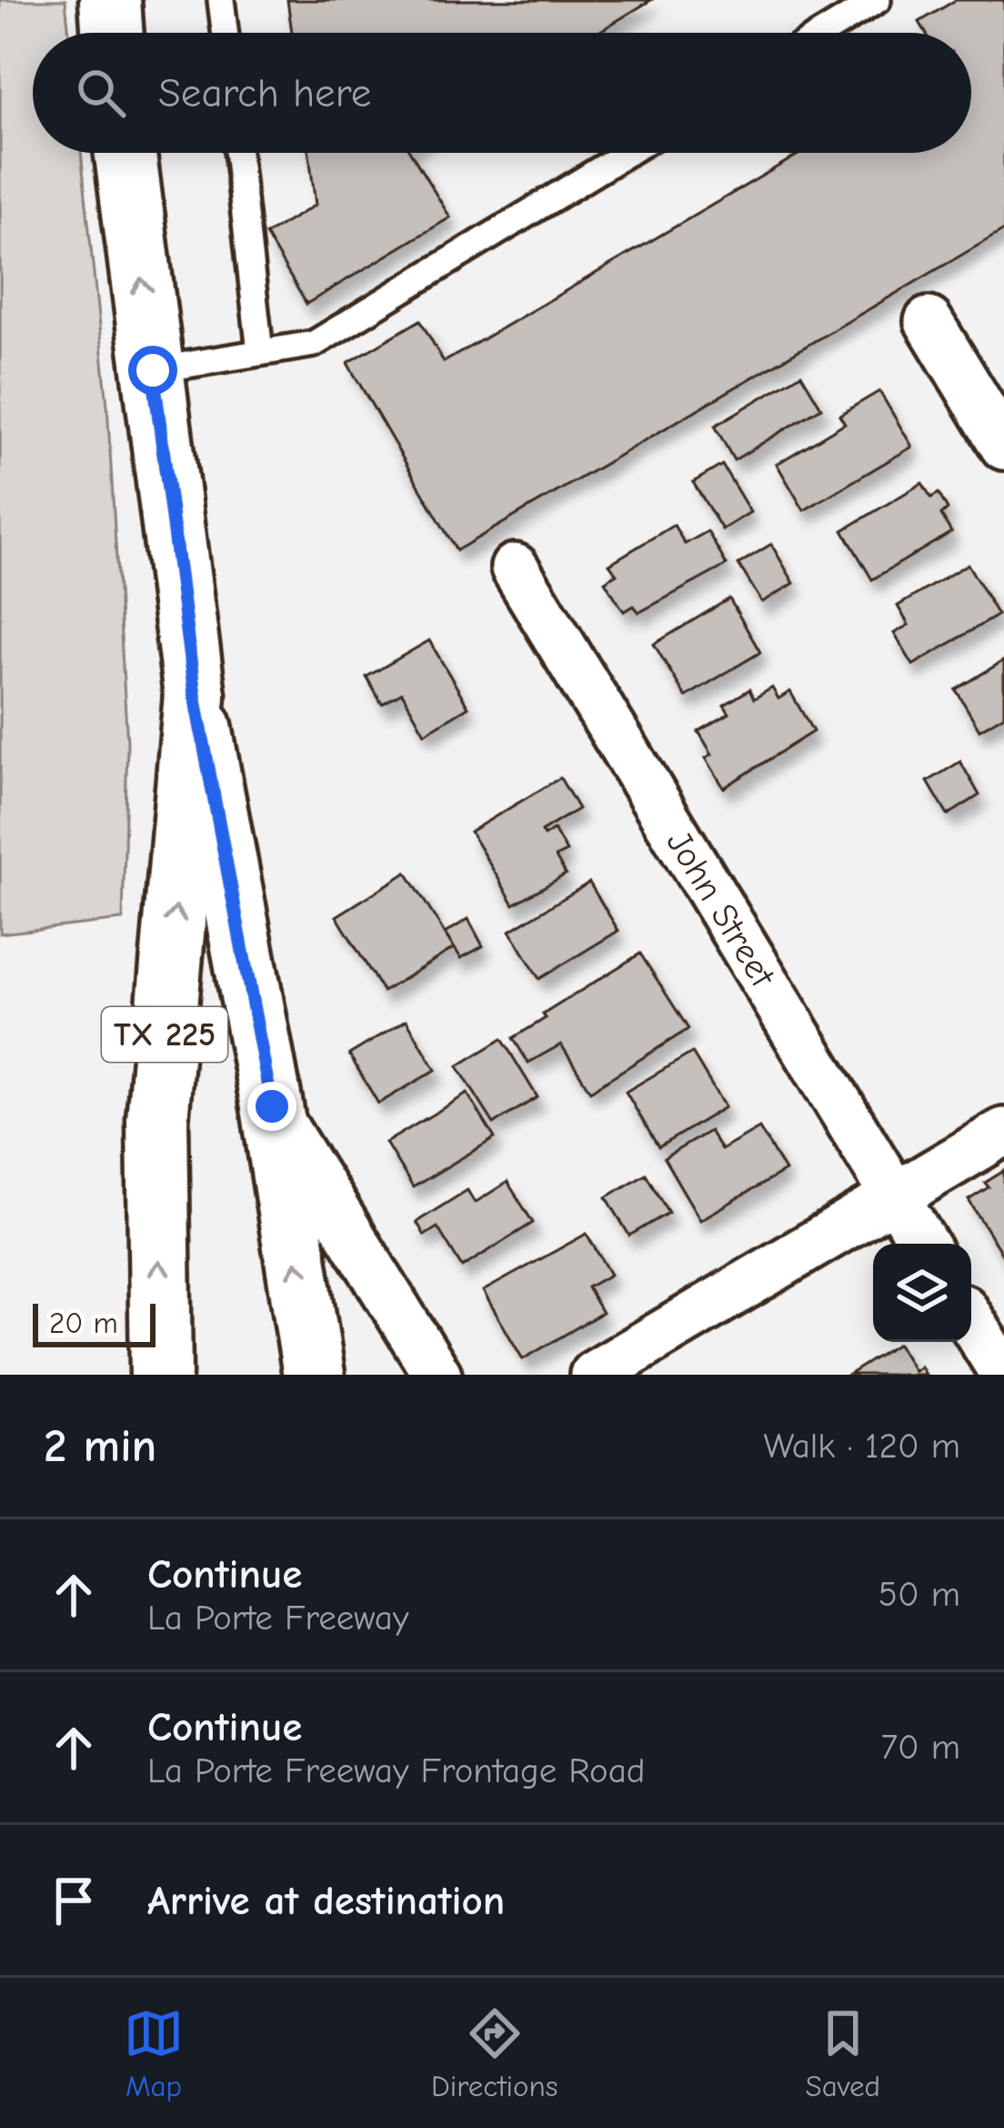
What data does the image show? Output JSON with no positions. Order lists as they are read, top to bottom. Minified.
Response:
{"streets":{"main road":["TX 225"],"street":["John Street"]},"scale_bar":"20 m","page":{"search":"Search here","scale":"20 m","heading":["2 min","Walk · 120 m"],"list":[["Continue","La Porte Freeway","50 m"],["Continue","La Porte Freeway Frontage Road","70 m"],"Arrive at destination"],"nav":["Map","Directions","Saved"]}}
